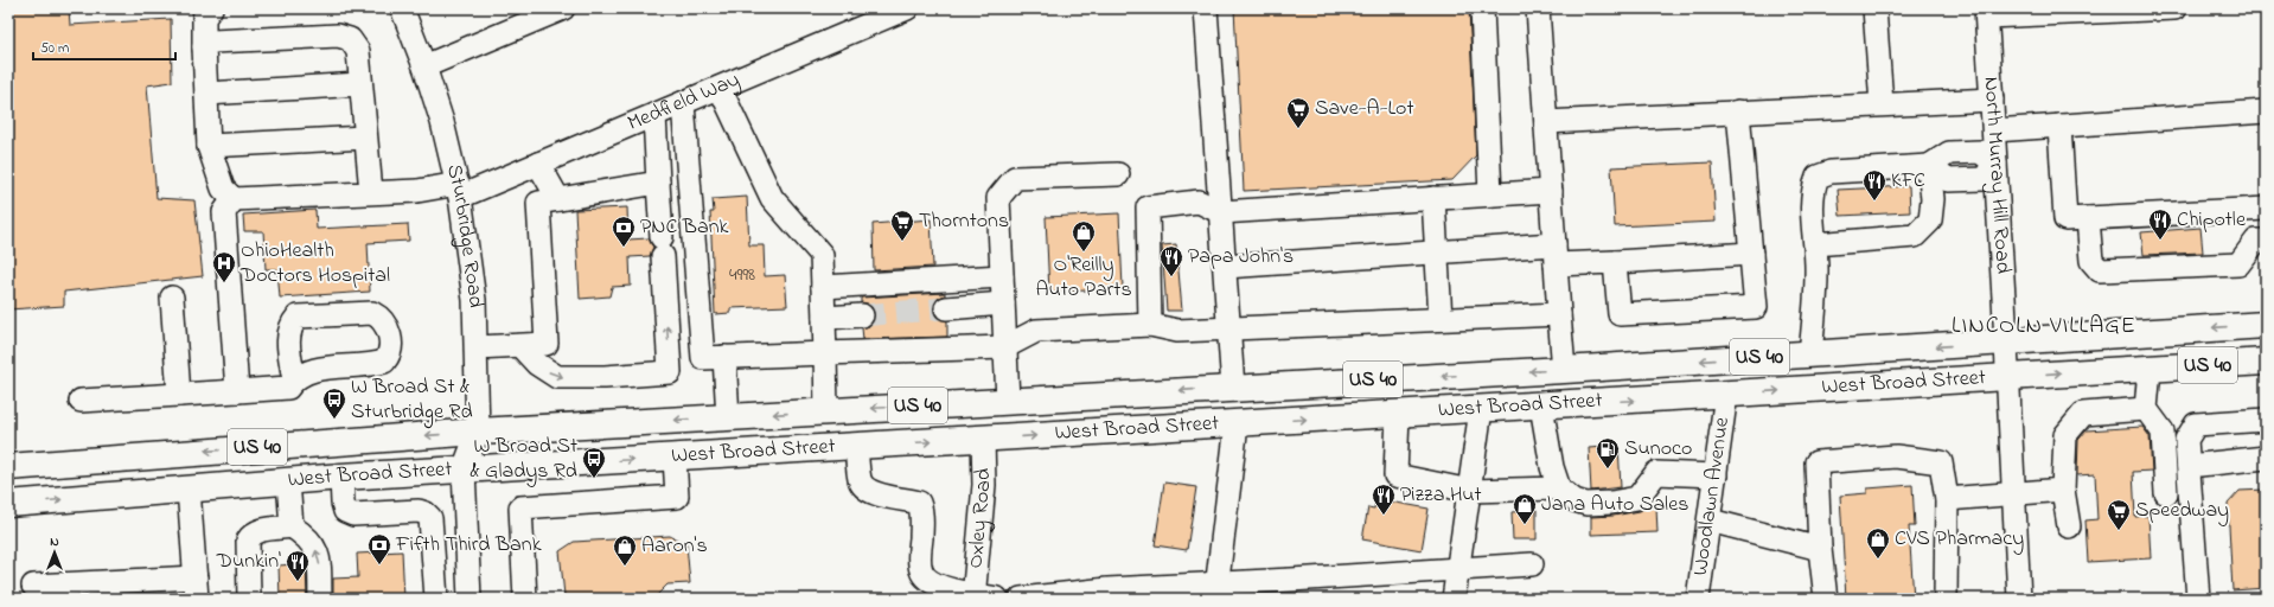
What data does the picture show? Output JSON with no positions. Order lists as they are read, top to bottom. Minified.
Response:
{"streets":{"main road":["US 40","West Broad Street"],"street":["Medfield Way","North Murray Hill Road","Sturbridge Road","Woodlawn Avenue","Oxley Road"]},"crossings":[["Medfield Way","Sturbridge Road"],["North Murray Hill Road","West Broad Street"],["Sturbridge Road","West Broad Street"],["West Broad Street","Woodlawn Avenue"],["West Broad Street","Oxley Road"]],"districts":["LINCOLN VILLAGE"],"places":{"supermarket":["Save-A-Lot","Thorntons","Speedway"],"restaurant":["KFC","Chipotle","Papa John's","Pizza Hut","Dunkin'"],"bank":["PNC Bank","Fifth Third Bank"],"shop":["O'Reilly Auto Parts","Jana Auto Sales","CVS Pharmacy","Aaron's"],"hospital":["OhioHealth Doctors Hospital"],"bus stop":["W Broad St & Sturbridge Rd","W Broad St & Gladys Rd"],"fuel station":["Sunoco"]},"house_numbers":["4998"],"scale_bar":"50 m","north":"top"}
